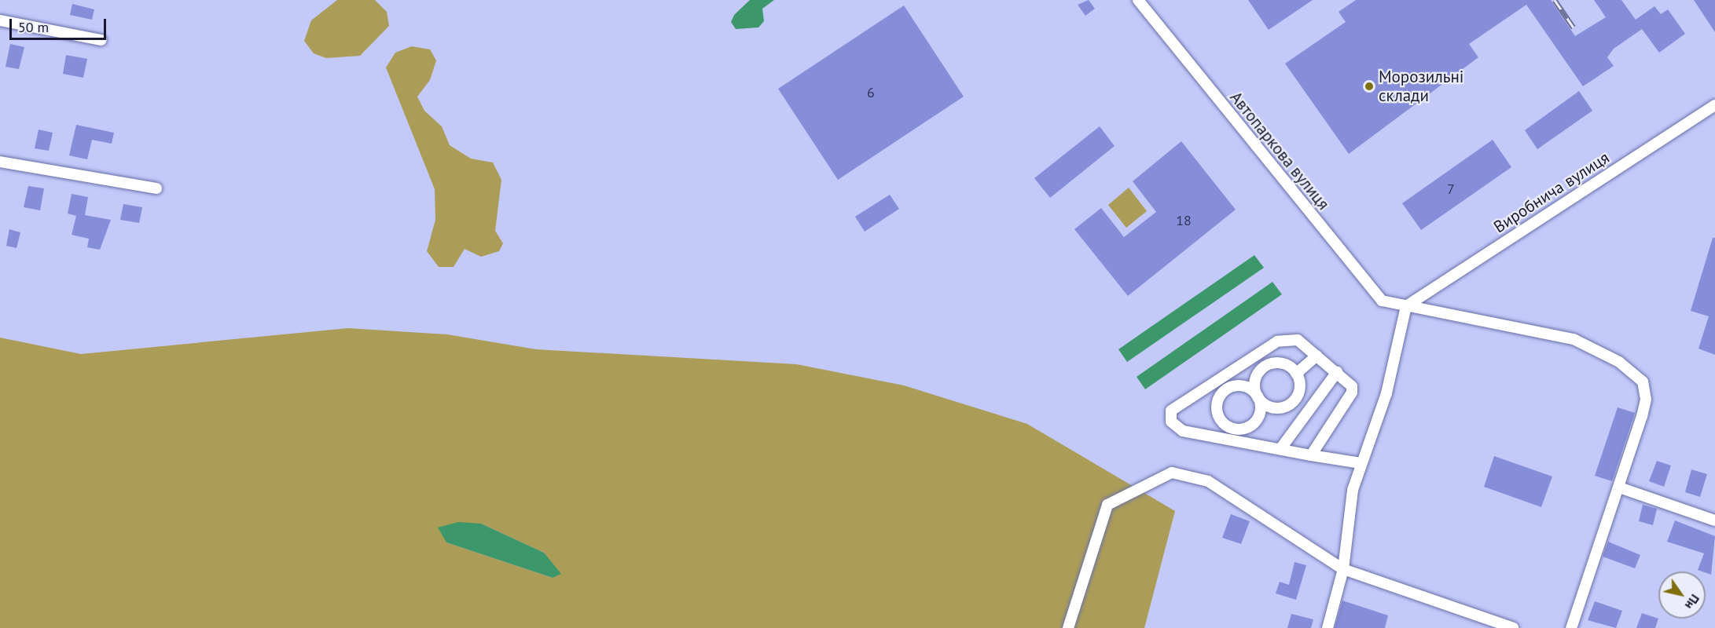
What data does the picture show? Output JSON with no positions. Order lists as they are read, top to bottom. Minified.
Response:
{"streets":{"street":["Автопаркова вулиця","Виробнича вулиця"]},"crossings":[["Автопаркова вулиця","Виробнича вулиця"]],"places":["Морозильні склади"],"house_numbers":["6","7","18"],"scale_bar":"50 m","north":"bottom right"}
